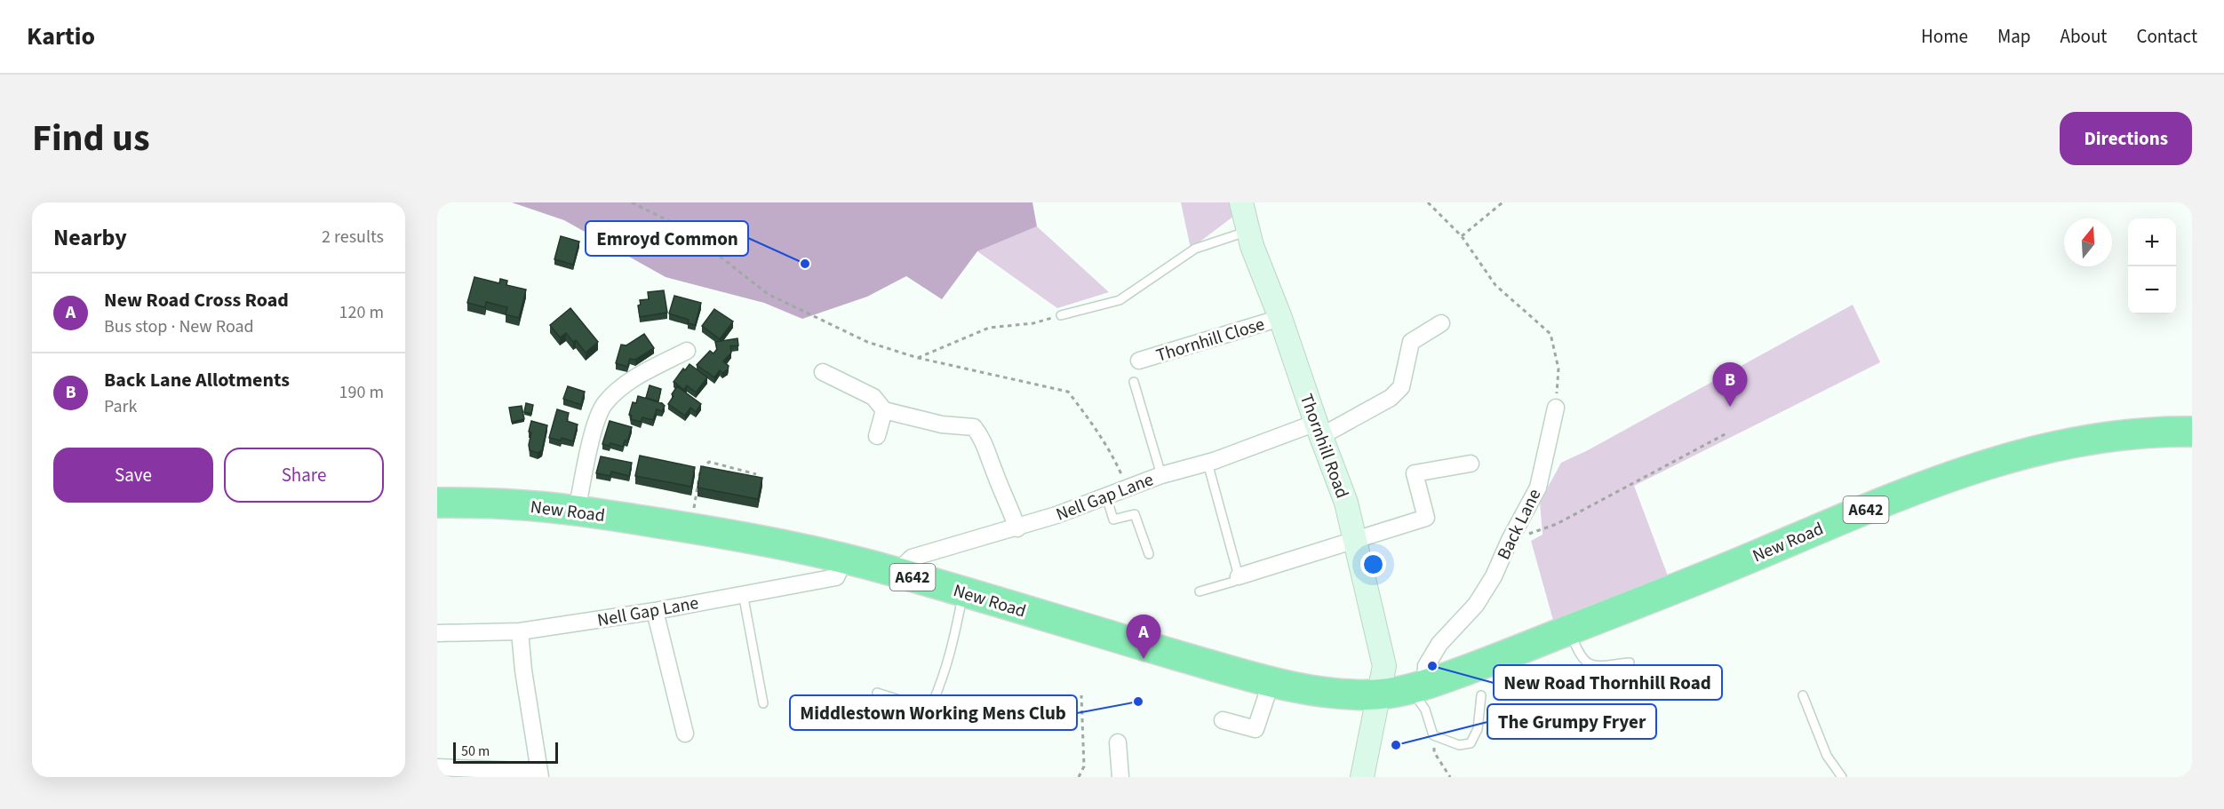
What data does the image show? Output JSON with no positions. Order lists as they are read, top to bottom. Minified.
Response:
{"streets":{"highway":["A642","New Road"],"street":["Thornhill Close","Thornhill Road","Nell Gap Lane","Back Lane"]},"crossings":[["Thornhill Close","Thornhill Road"],["Thornhill Road","Nell Gap Lane"],["Thornhill Road","New Road"],["Nell Gap Lane","New Road"],["New Road","Back Lane"]],"places":["Emroyd Common","New Road Thornhill Road","Middlestown Working Mens Club","The Grumpy Fryer"],"scale_bar":"50 m","north":"top","page":{"header":"Kartio","nav":["Home","Map","About","Contact"],"title":"Find us","buttons":["Directions",["Save","Share"]],"heading":["Nearby","2 results"],"map_buttons":["+","−"],"list":[{"mark":"A","name":"New Road Cross Road","note":"Bus stop · New Road","value":"120 m"},{"mark":"B","name":"Back Lane Allotments","note":"Park","value":"190 m"}],"pins":["B","A"],"scale":"50 m"}}
